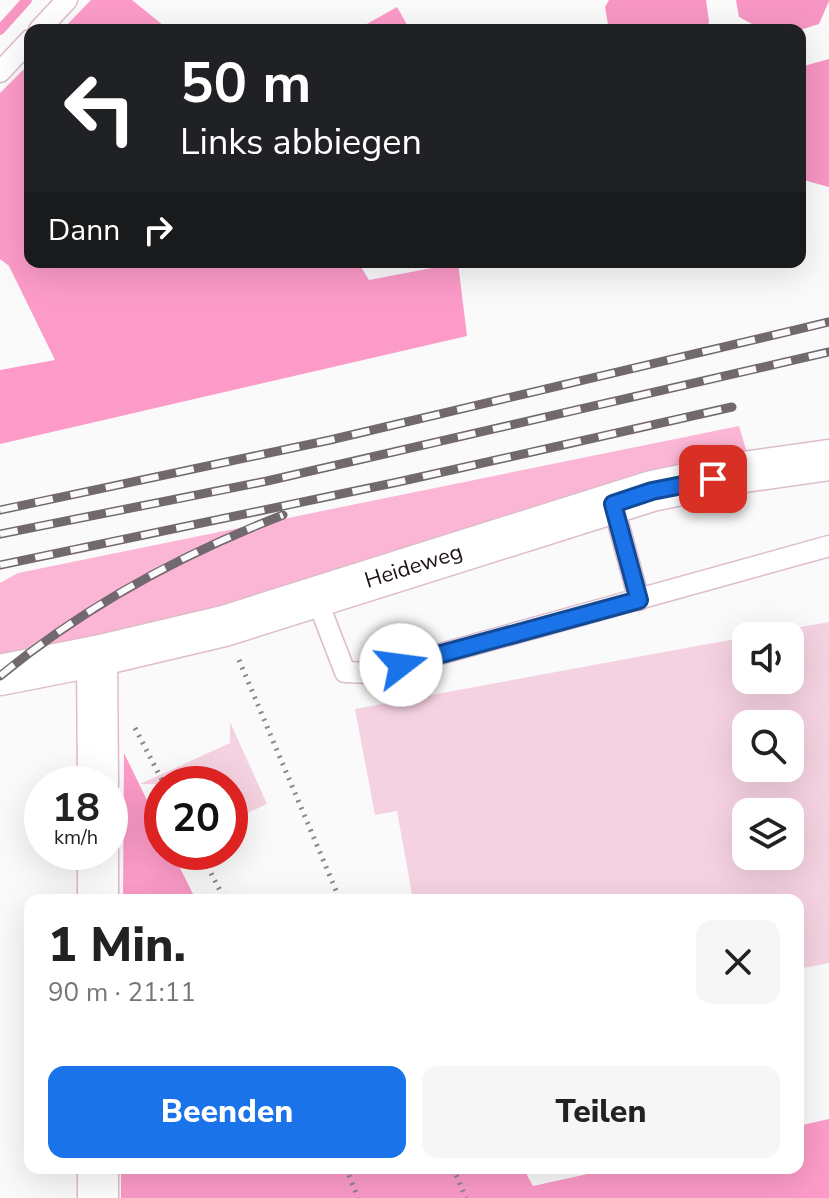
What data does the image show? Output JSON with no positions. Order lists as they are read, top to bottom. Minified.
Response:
{"streets":{"street":["Heideweg"]},"page":{"turn":["50 m","Links abbiegen"],"then":"Dann","speed":"18 km/h","limit":"20","heading":["1 Min.","90 m · 21:11"],"buttons":["Beenden","Teilen"]}}
